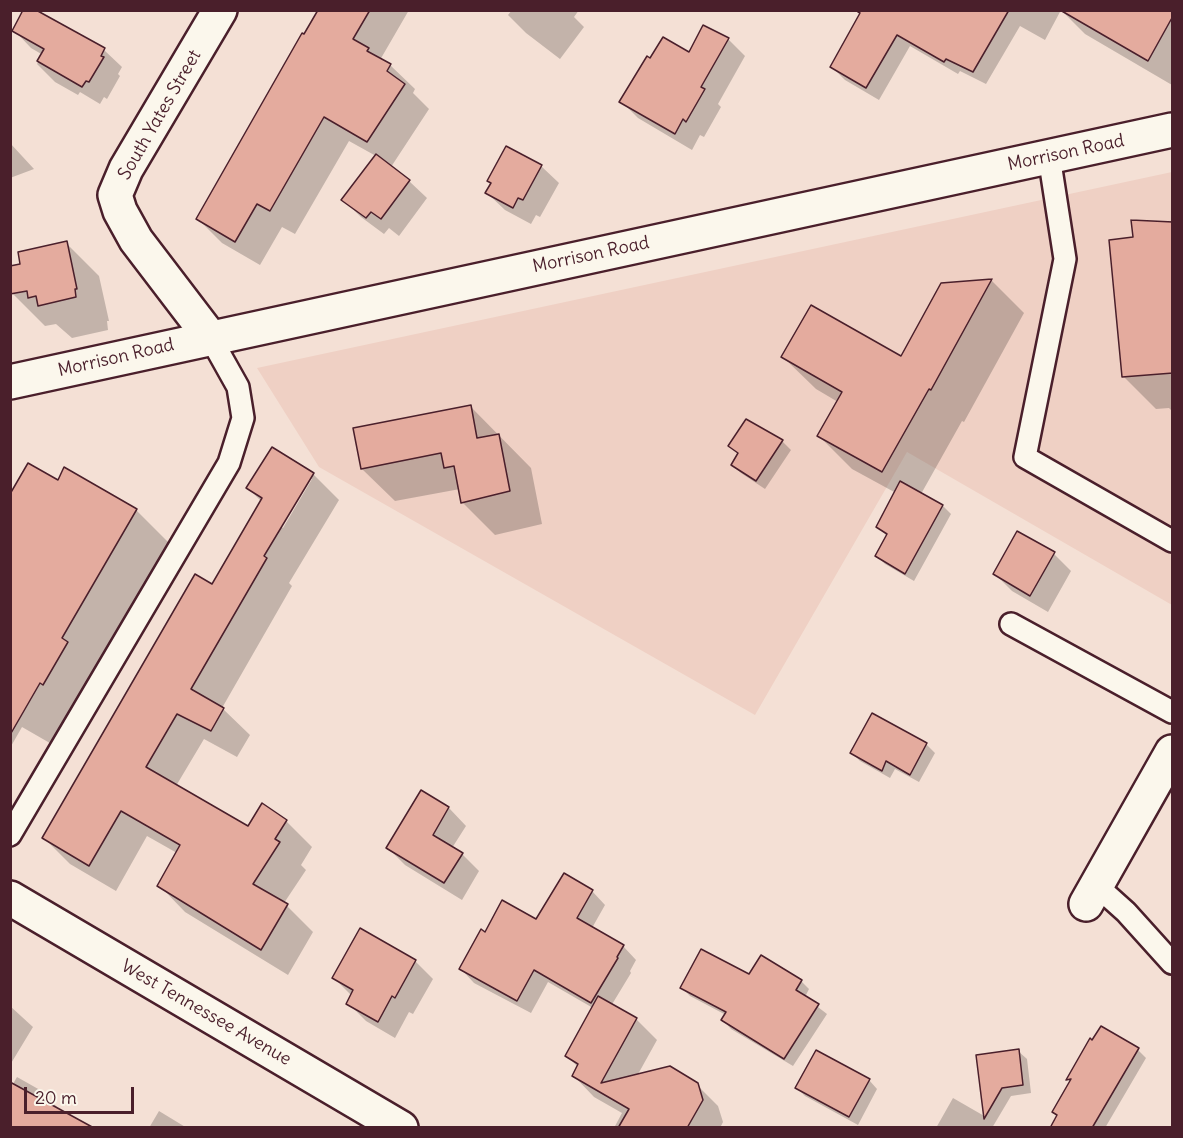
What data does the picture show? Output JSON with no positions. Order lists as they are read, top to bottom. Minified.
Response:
{"streets":{"main road":["South Yates Street","Morrison Road","West Tennessee Avenue"]},"crossings":[["South Yates Street","Morrison Road"]],"scale_bar":"20 m"}
